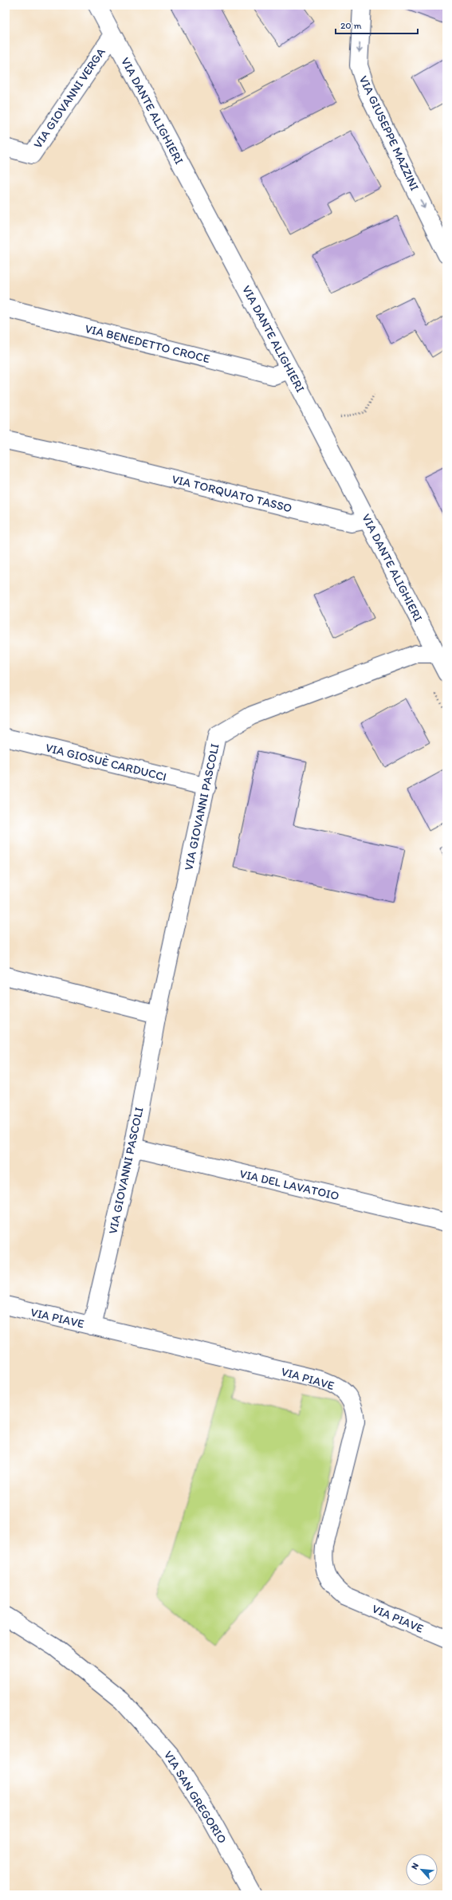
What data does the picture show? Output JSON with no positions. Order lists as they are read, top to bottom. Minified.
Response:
{"streets":{"street":["VIA GIOVANNI VERGA","VIA DANTE ALIGHIERI","VIA GIUSEPPE MAZZINI","VIA BENEDETTO CROCE","VIA TORQUATO TASSO","VIA GIOSUÈ CARDUCCI","VIA GIOVANNI PASCOLI","VIA DEL LAVATOIO","VIA PIAVE","VIA SAN GREGORIO"]},"crossings":[["VIA GIOVANNI VERGA","VIA DANTE ALIGHIERI"],["VIA DANTE ALIGHIERI","VIA BENEDETTO CROCE"],["VIA DANTE ALIGHIERI","VIA TORQUATO TASSO"],["VIA DANTE ALIGHIERI","VIA GIOVANNI PASCOLI"],["VIA GIOSUÈ CARDUCCI","VIA GIOVANNI PASCOLI"],["VIA GIOVANNI PASCOLI","VIA DEL LAVATOIO"],["VIA GIOVANNI PASCOLI","VIA PIAVE"]],"one_way":["VIA GIUSEPPE MAZZINI"],"scale_bar":"20 m","north":"top left"}
